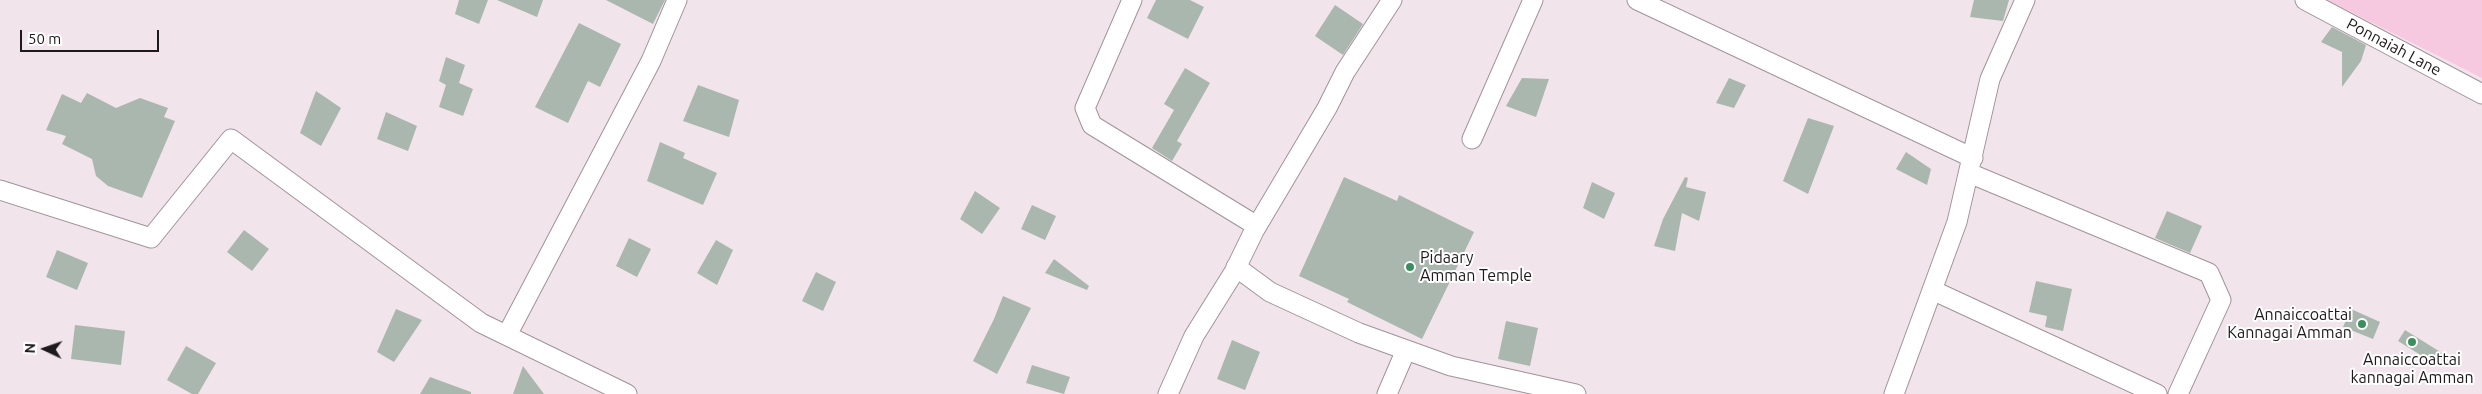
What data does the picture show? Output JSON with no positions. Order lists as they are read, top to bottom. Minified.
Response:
{"streets":{"street":["Ponnaiah Lane"]},"places":["Pidaary Amman Temple","Annaiccoattai Kannagai Amman","Annaiccoattai kannagai Amman"],"scale_bar":"50 m","north":"left"}
